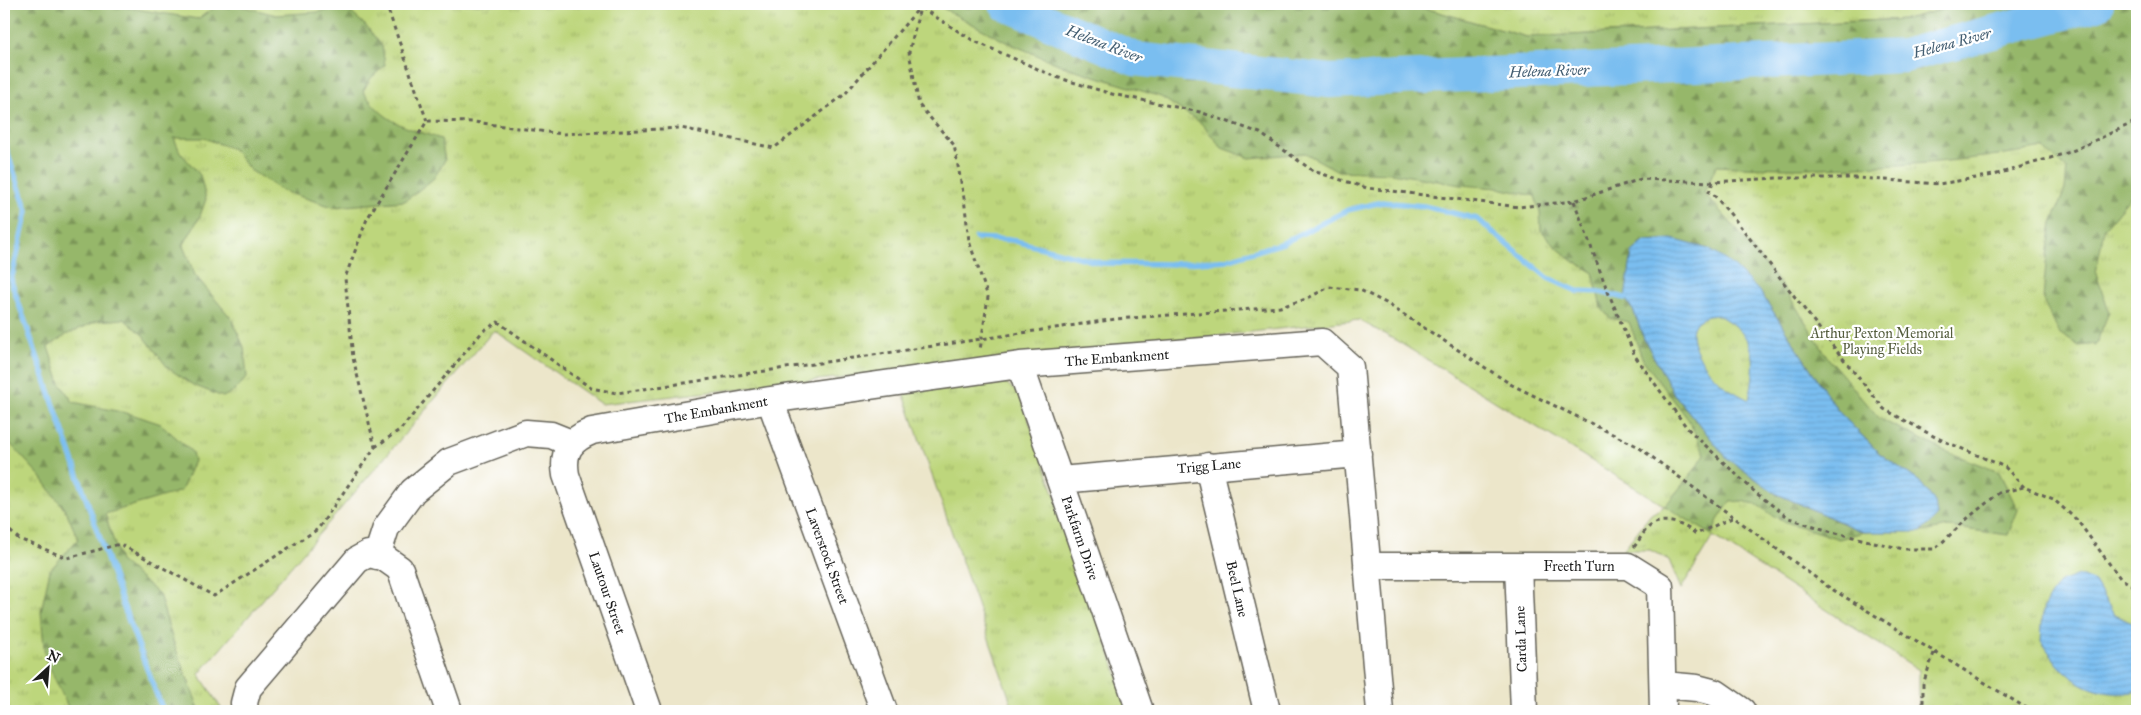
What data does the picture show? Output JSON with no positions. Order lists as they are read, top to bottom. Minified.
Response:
{"streets":{"street":["The Embankment","Trigg Lane","Parkfarm Drive","Laverstock Street","Freeth Turn","Beel Lane","Lautour Street","Carda Lane"]},"crossings":[["The Embankment","Trigg Lane"],["The Embankment","Parkfarm Drive"],["The Embankment","Laverstock Street"],["The Embankment","Freeth Turn"],["The Embankment","Lautour Street"],["Trigg Lane","Parkfarm Drive"],["Trigg Lane","Beel Lane"],["Freeth Turn","Carda Lane"]],"water":["Helena River"],"parks":["Arthur Pexton Memorial Playing Fields"],"north":"top right"}
